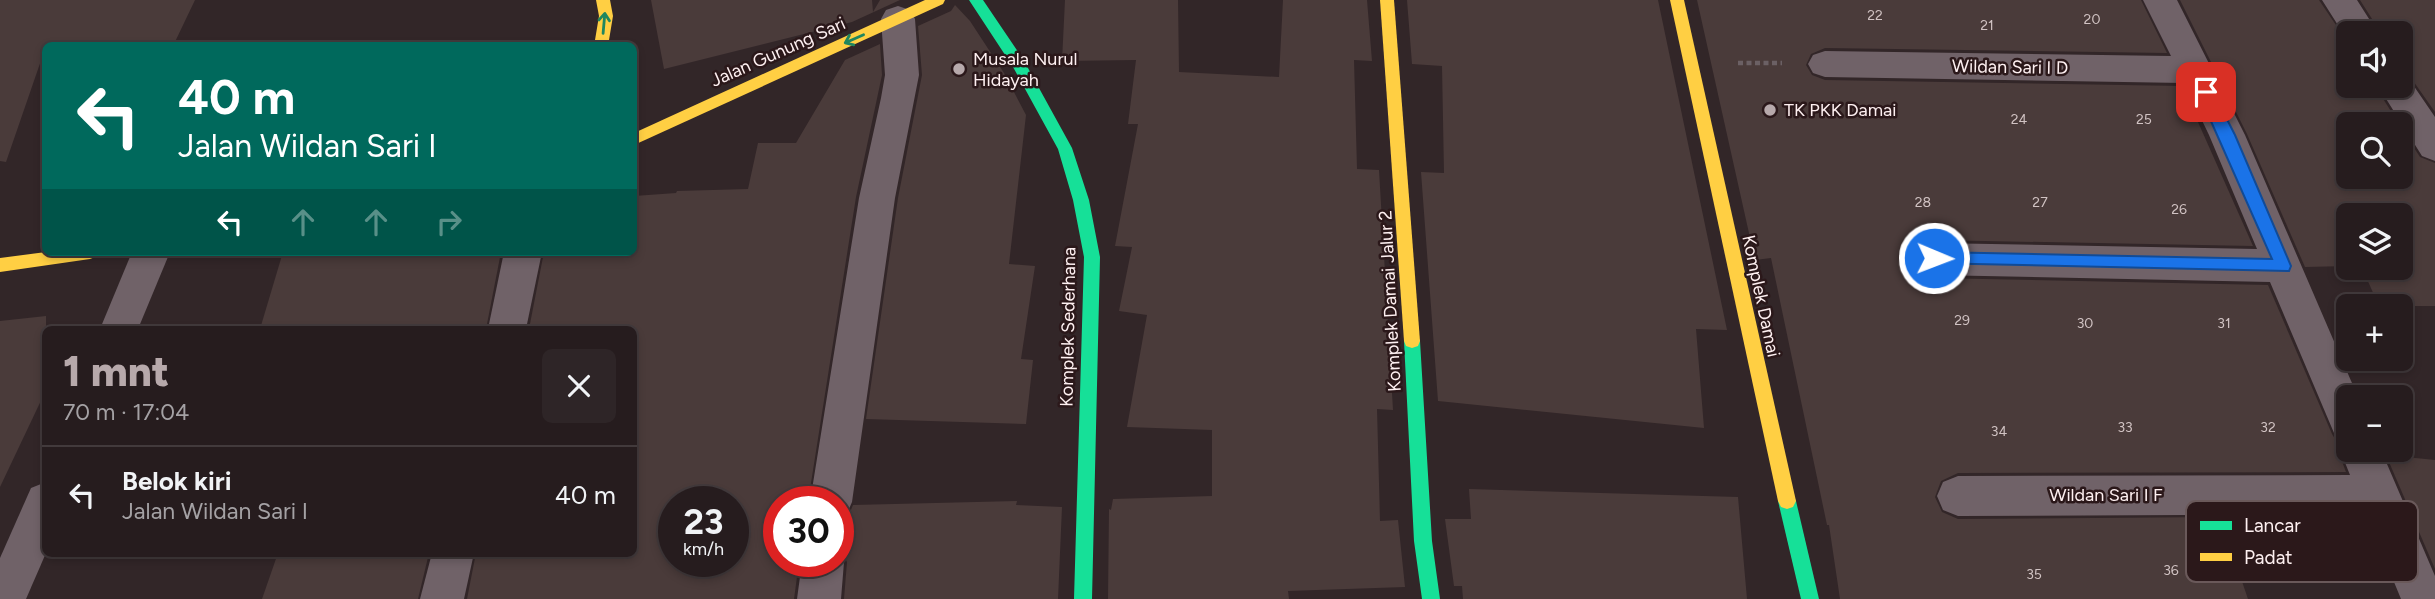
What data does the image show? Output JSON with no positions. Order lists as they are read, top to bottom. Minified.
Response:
{"streets":{"street":["Jalan Gunung Sari","Wildan Sari I D","Komplek Damai","Komplek Damai Jalur 2","Komplek Sederhana","Wildan Sari I F"]},"one_way":["Jalan Gunung Sari"],"places":["Musala Nurul Hidayah","TK PKK Damai"],"house_numbers":["22","20","21","24","25","28","27","26","29","30","31","33","32","34","36","35"],"legend":["Lancar","Padat"],"page":{"map_buttons":["+","−"],"turn":["40 m","Jalan Wildan Sari I"],"heading":["1 mnt","70 m · 17:04"],"list":[{"name":"Belok kiri","note":"Jalan Wildan Sari I","value":"40 m"}],"speed":"23 km/h","limit":"30"}}
